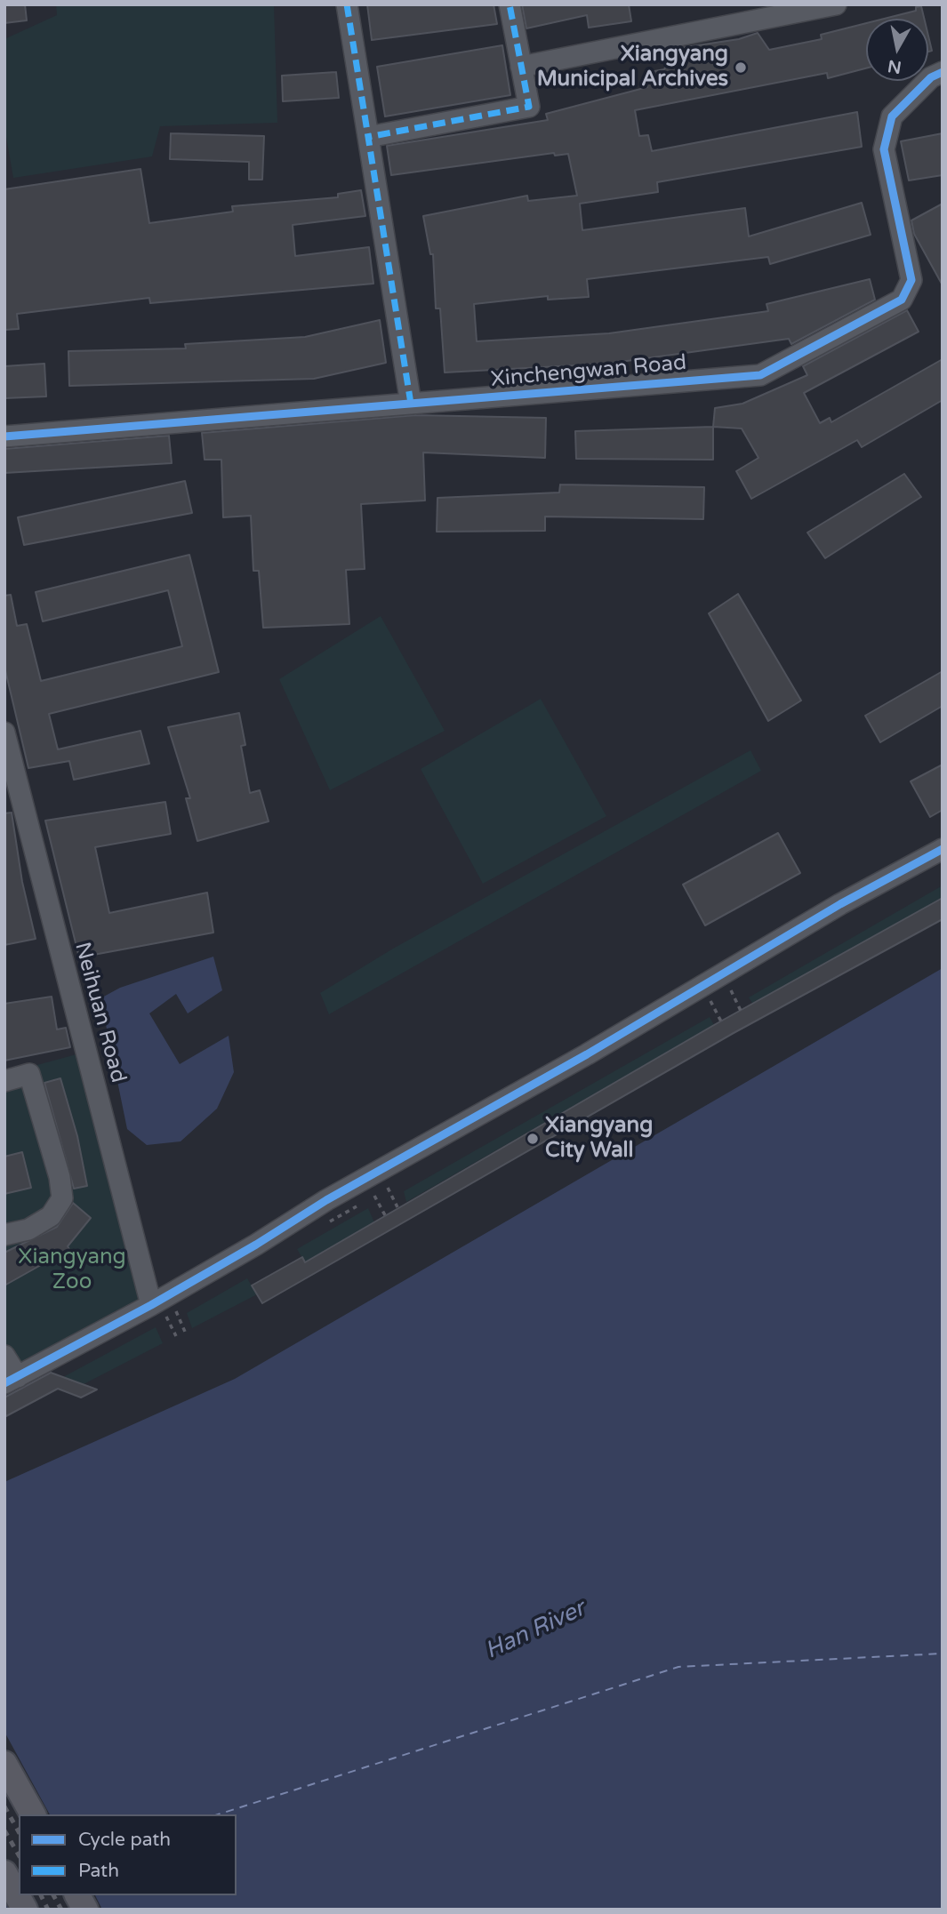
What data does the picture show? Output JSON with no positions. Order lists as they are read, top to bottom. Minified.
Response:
{"streets":{"street":["Xinchengwan Road","Neihuan Road"]},"water":["Han River"],"parks":["Xiangyang Zoo"],"places":["Xiangyang Municipal Archives","Xiangyang City Wall"],"legend":["Cycle path","Path"],"north":"bottom"}
